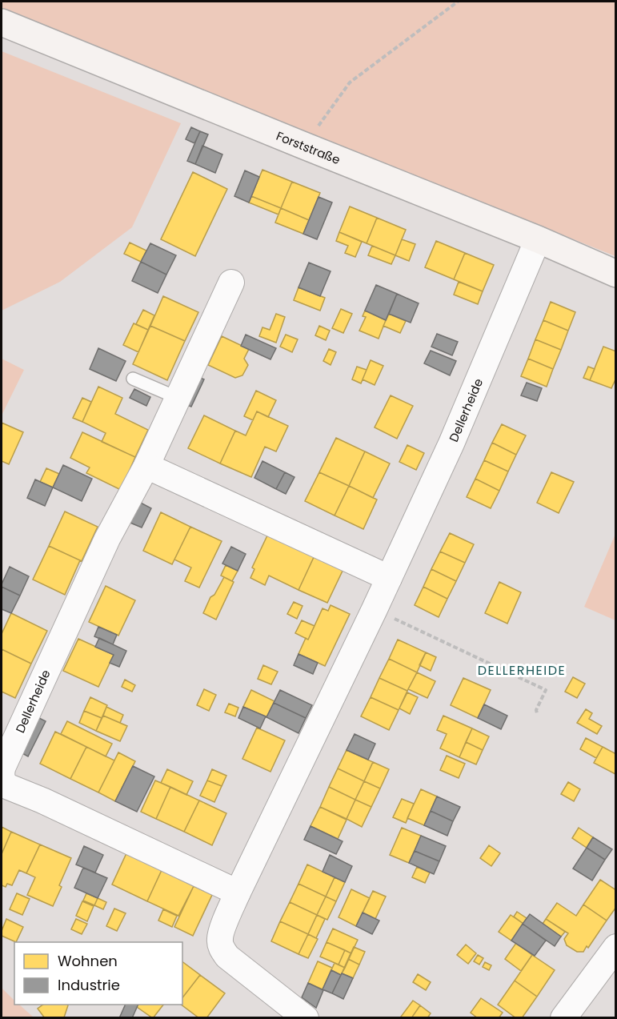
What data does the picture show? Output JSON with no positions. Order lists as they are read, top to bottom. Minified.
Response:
{"streets":{"street":["Forststraße","Dellerheide"]},"crossings":[["Forststraße","Dellerheide"]],"districts":["DELLERHEIDE"],"legend":["Wohnen","Industrie"]}
